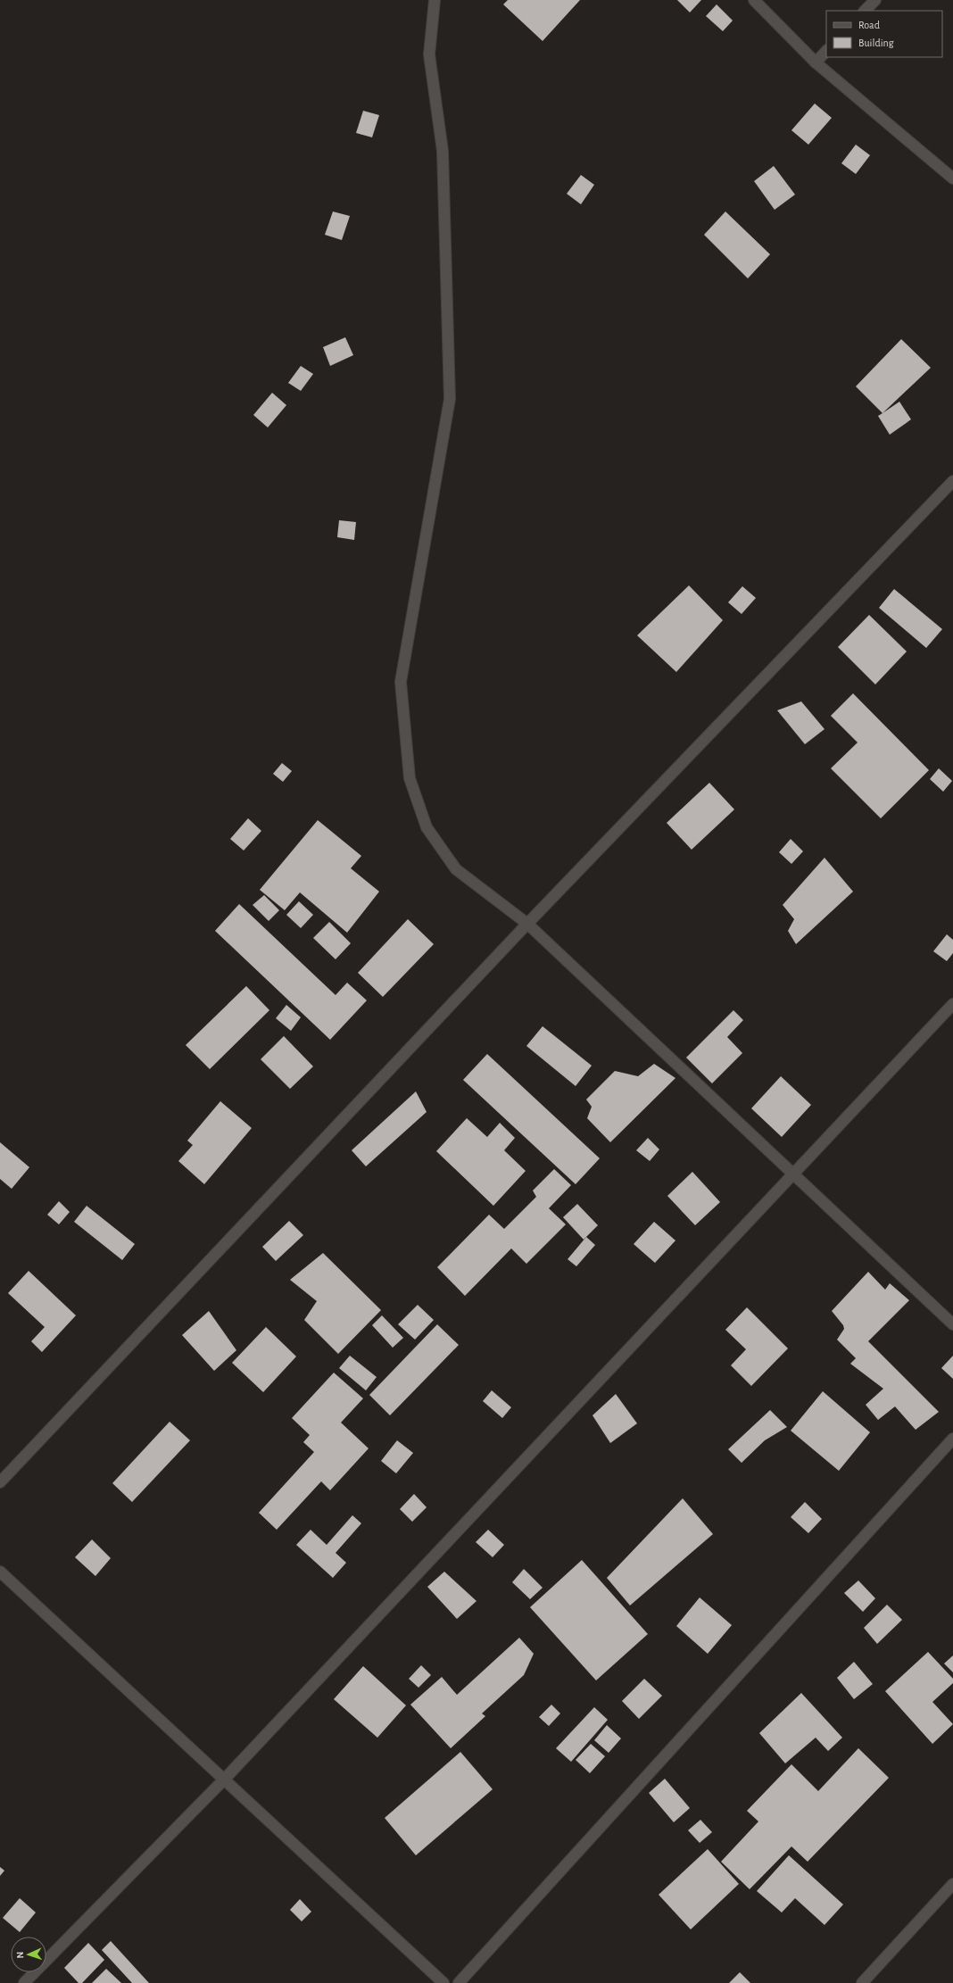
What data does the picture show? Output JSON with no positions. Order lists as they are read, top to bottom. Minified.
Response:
{"legend":["Road","Building"],"north":"left"}
